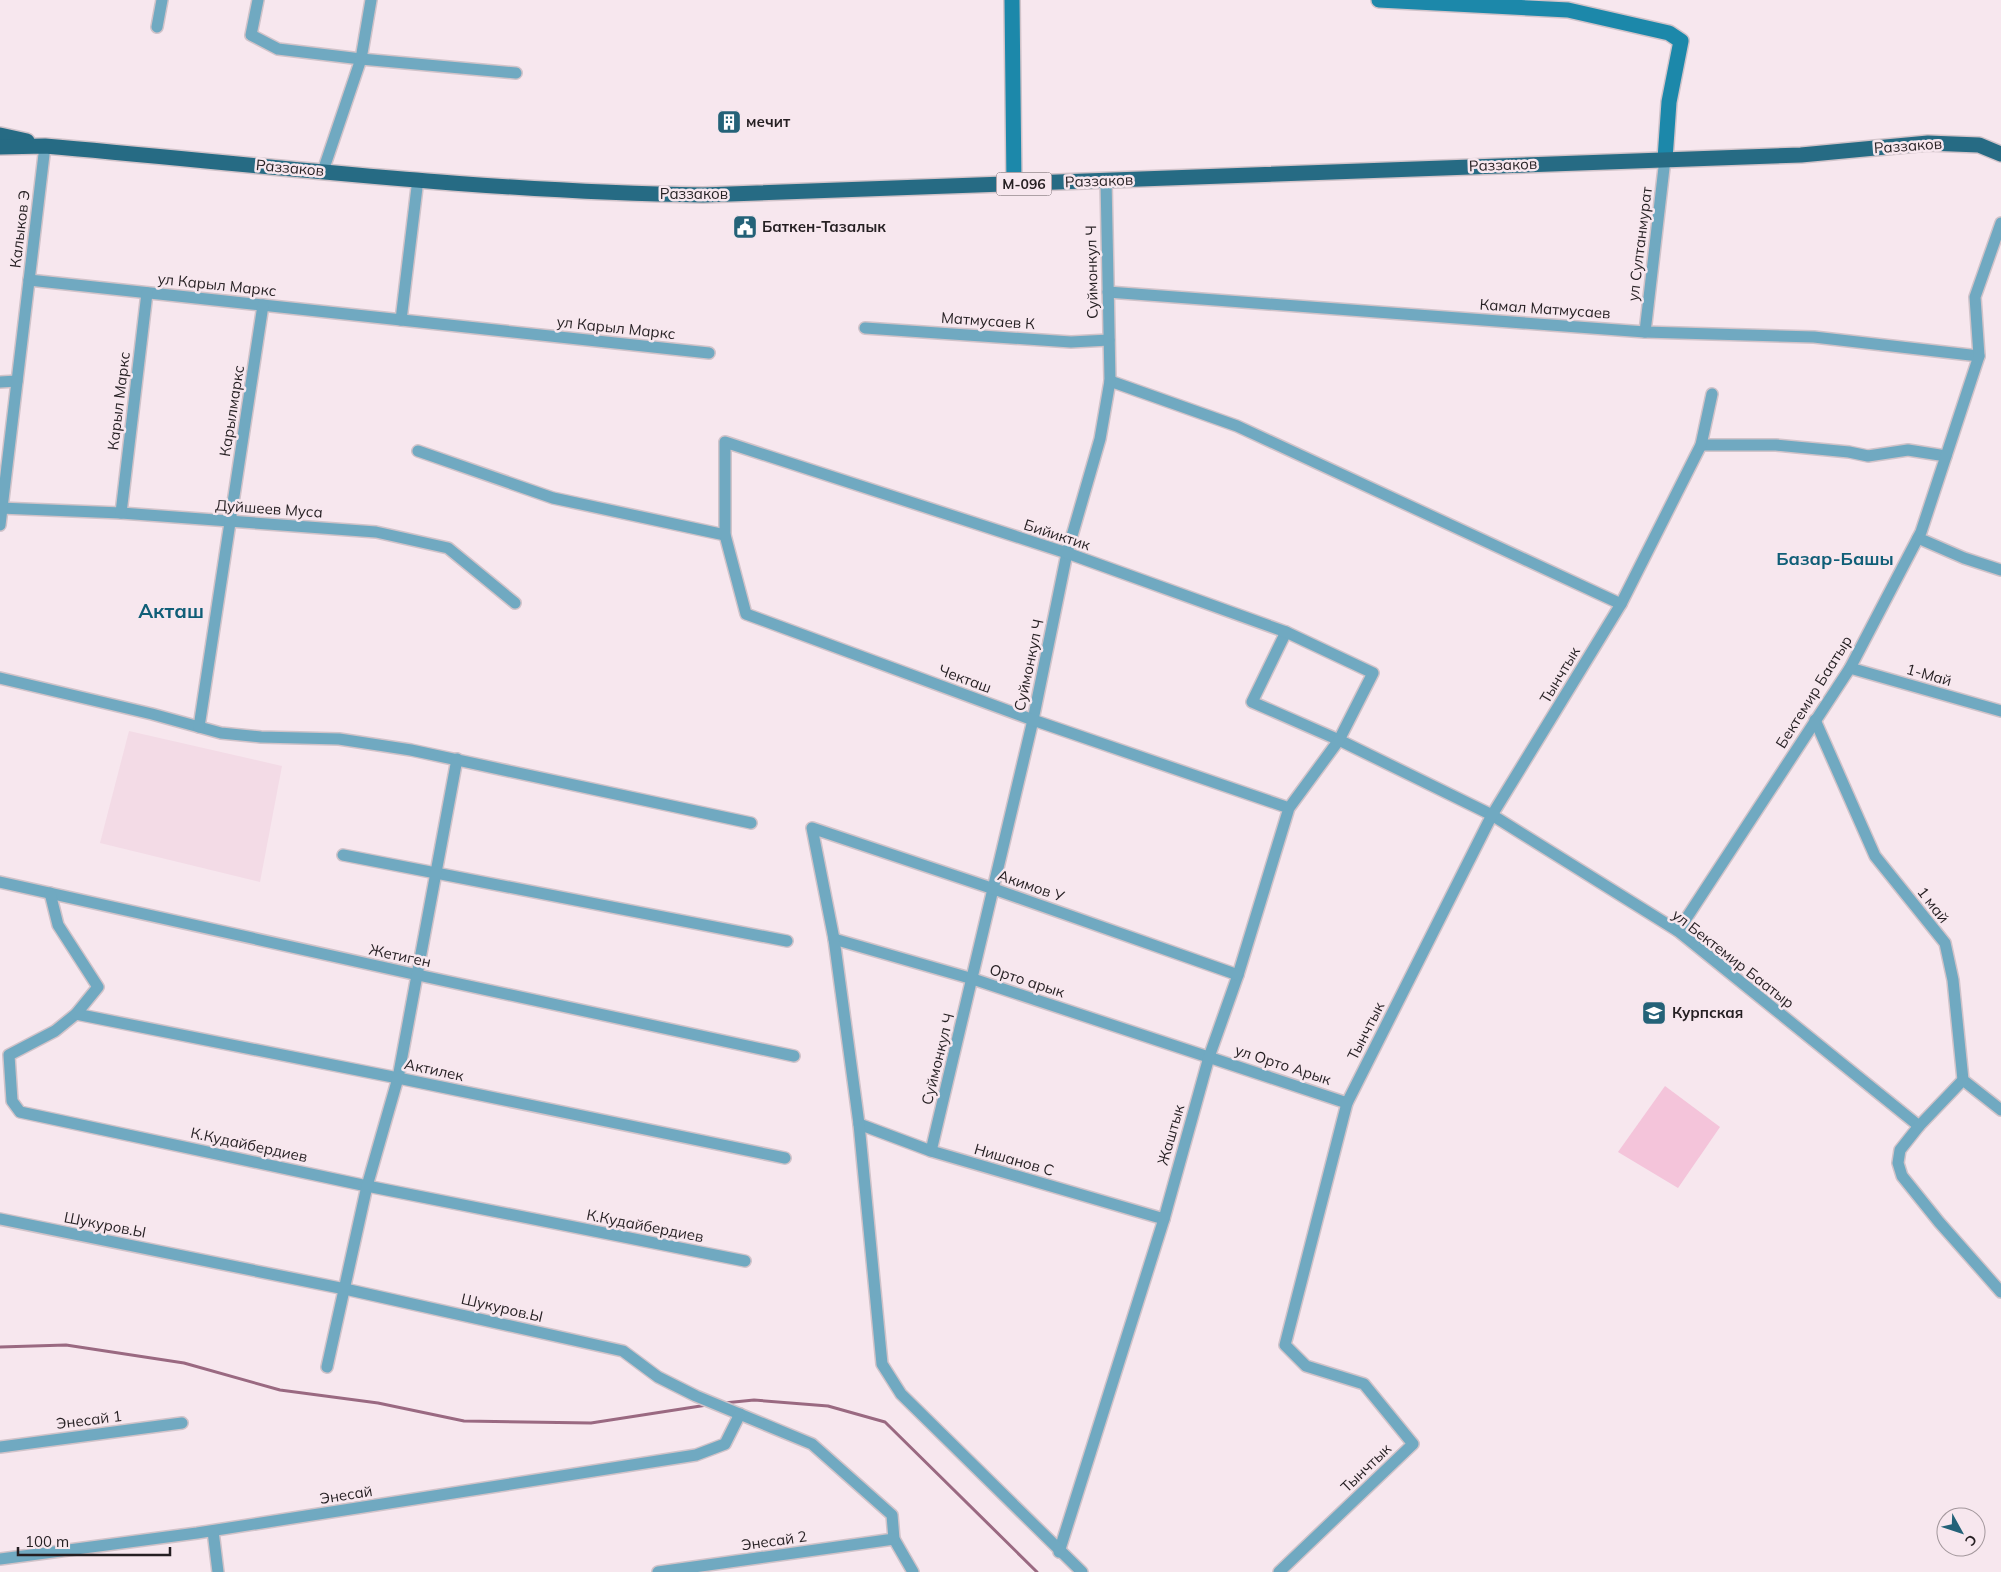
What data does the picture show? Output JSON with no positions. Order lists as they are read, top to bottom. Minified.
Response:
{"streets":{"main road":["Раззаков","М-096"],"street":["Калыков Э","ул Султанмурат","Суймонкул Ч","ул Карыл Маркс","Камал Матмусаев","Матмусаев К","Карыл Маркс","Карылмаркс","Дуйшеев Муса","Бийиктик","Тынчтык","1-Май","Чекташ","Бектемир Баатыр","Акимов У","1 май","Жетиген","ул Бектемир Баатыр","Орто арык","ул Орто Арык","Актилек","Жаштык","К.Кудайбердиев","Нишанов С","Шукуров.Ы","Энесай 1","Энесай","Энесай 2"]},"crossings":[["Раззаков","М-096"],["Раззаков","Калыков Э"],["Раззаков","ул Султанмурат"],["Раззаков","Суймонкул Ч"],["М-096","Калыков Э"],["Калыков Э","ул Карыл Маркс"],["Калыков Э","Дуйшеев Муса"],["ул Султанмурат","Камал Матмусаев"],["Суймонкул Ч","Камал Матмусаев"],["Суймонкул Ч","Матмусаев К"],["Суймонкул Ч","Бийиктик"],["Суймонкул Ч","Чекташ"],["Суймонкул Ч","Акимов У"],["Суймонкул Ч","Орто арык"],["Суймонкул Ч","Нишанов С"],["ул Карыл Маркс","Карыл Маркс"],["ул Карыл Маркс","Карылмаркс"],["Камал Матмусаев","Бектемир Баатыр"],["Карыл Маркс","Дуйшеев Муса"],["Карылмаркс","Дуйшеев Муса"],["Бийиктик","Чекташ"],["Бийиктик","ул Бектемир Баатыр"],["Бийиктик","Жаштык"],["Тынчтык","ул Бектемир Баатыр"],["Тынчтык","ул Орто Арык"],["1-Май","Бектемир Баатыр"],["Чекташ","Жаштык"],["Бектемир Баатыр","1 май"],["Бектемир Баатыр","ул Бектемир Баатыр"],["Акимов У","Орто арык"],["Акимов У","Жаштык"],["Жетиген","К.Кудайбердиев"],["ул Бектемир Баатыр","Жаштык"],["Орто арык","ул Орто Арык"],["Орто арык","Жаштык"],["ул Орто Арык","Жаштык"],["Актилек","К.Кудайбердиев"],["Жаштык","Нишанов С"],["Шукуров.Ы","Энесай"],["Шукуров.Ы","Энесай 2"]],"districts":["Базар-Башы","Акташ"],"places":{"building":["мечит"],"public building":["Баткен-Тазалык"],"school or university":["Курпская"]},"scale_bar":"100 m","north":"bottom right"}
